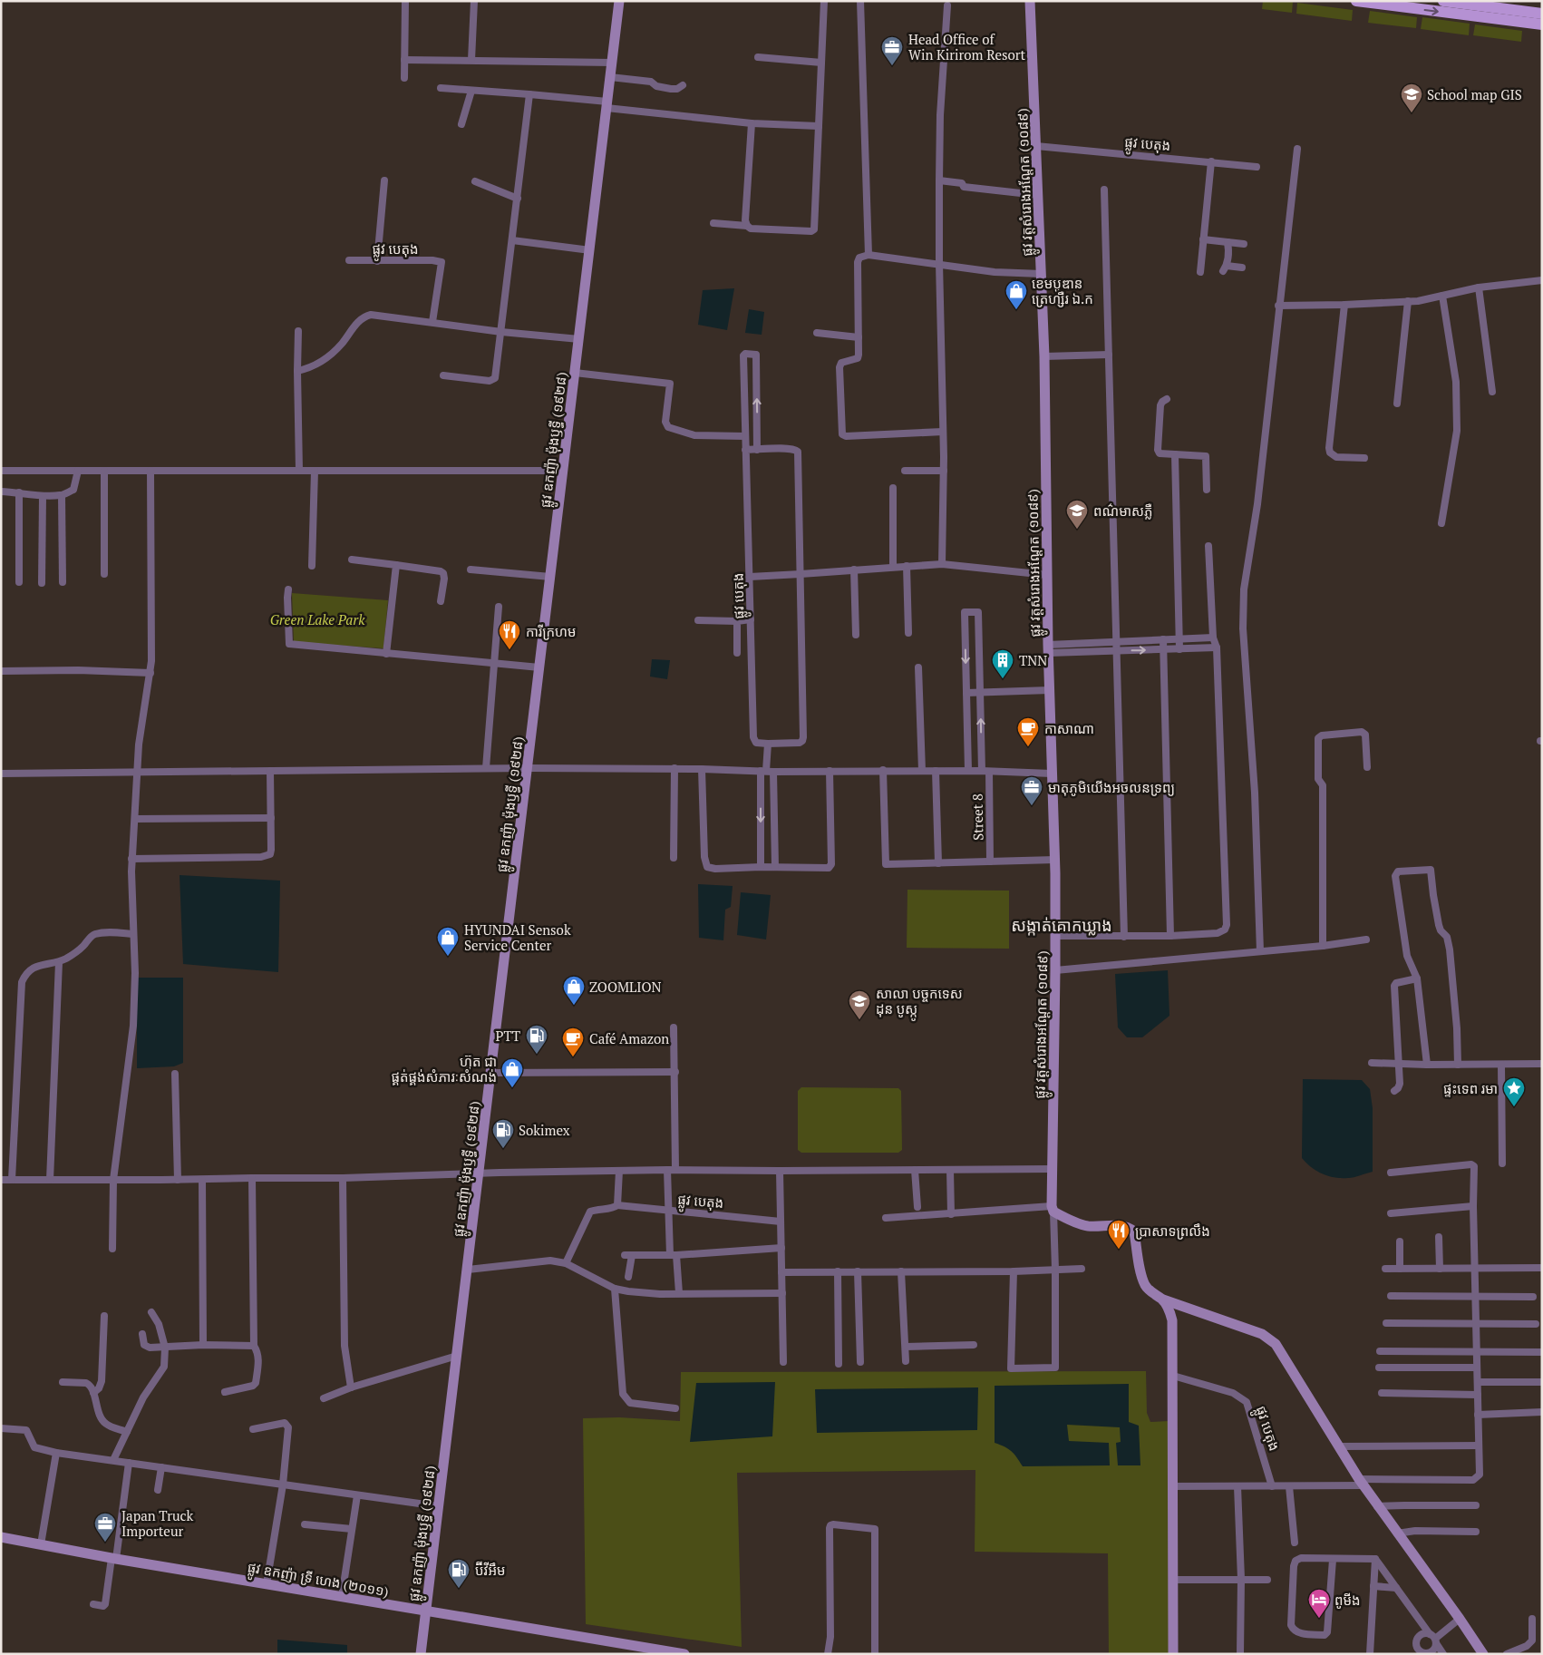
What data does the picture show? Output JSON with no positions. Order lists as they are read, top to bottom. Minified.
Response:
{"streets":{"main road":["ផ្លូវ វត្តសំរោងអណ្ដែត (១០៨៩)","ផ្លូវ ឧកញ៉ា ម៉ុងឫទ្ធី (១៩២៨)","ផ្លូវ ឧកញ៉ា ទ្រី ហេង (២០១១)"],"street":["ផ្លូវ បេតុង","Street 8"]},"crossings":[["ផ្លូវ បេតុង","ផ្លូវ វត្តសំរោងអណ្ដែត (១០៨៩)"],["ផ្លូវ ឧកញ៉ា ម៉ុងឫទ្ធី (១៩២៨)","ផ្លូវ ឧកញ៉ា ទ្រី ហេង (២០១១)"]],"districts":["សង្កាត់គោកឃ្លាង"],"parks":["Green Lake Park"],"places":{"office":["Head Office of Win Kirirom Resort","មាតុភូមិយើងអចលនទ្រព្យ","Japan Truck Importeur"],"school or university":["School map GIS","ពណ៌មាសភ្លឺ","សាលា បច្ចកទេស ដុន បូស្កូ"],"shop":["ខេមបូឌាន ត្រេហ្សឺរ ឯ.ក","HYUNDAI Sensok Service Center","ZOOMLION","ហ៊ួត ជា ផ្គត់ផ្គង់សំភារៈសំណង់"],"restaurant":["ការីក្រហម","ប្រាសាទព្រលឹង"],"building":["TNN"],"cafe":["កាសាណា","Café Amazon"],"fuel station":["PTT","Sokimex","ប៊ីវីអឹម"],"place":["ផ្ទះទេព រមា"],"hotel":["ពូមីង"]}}
